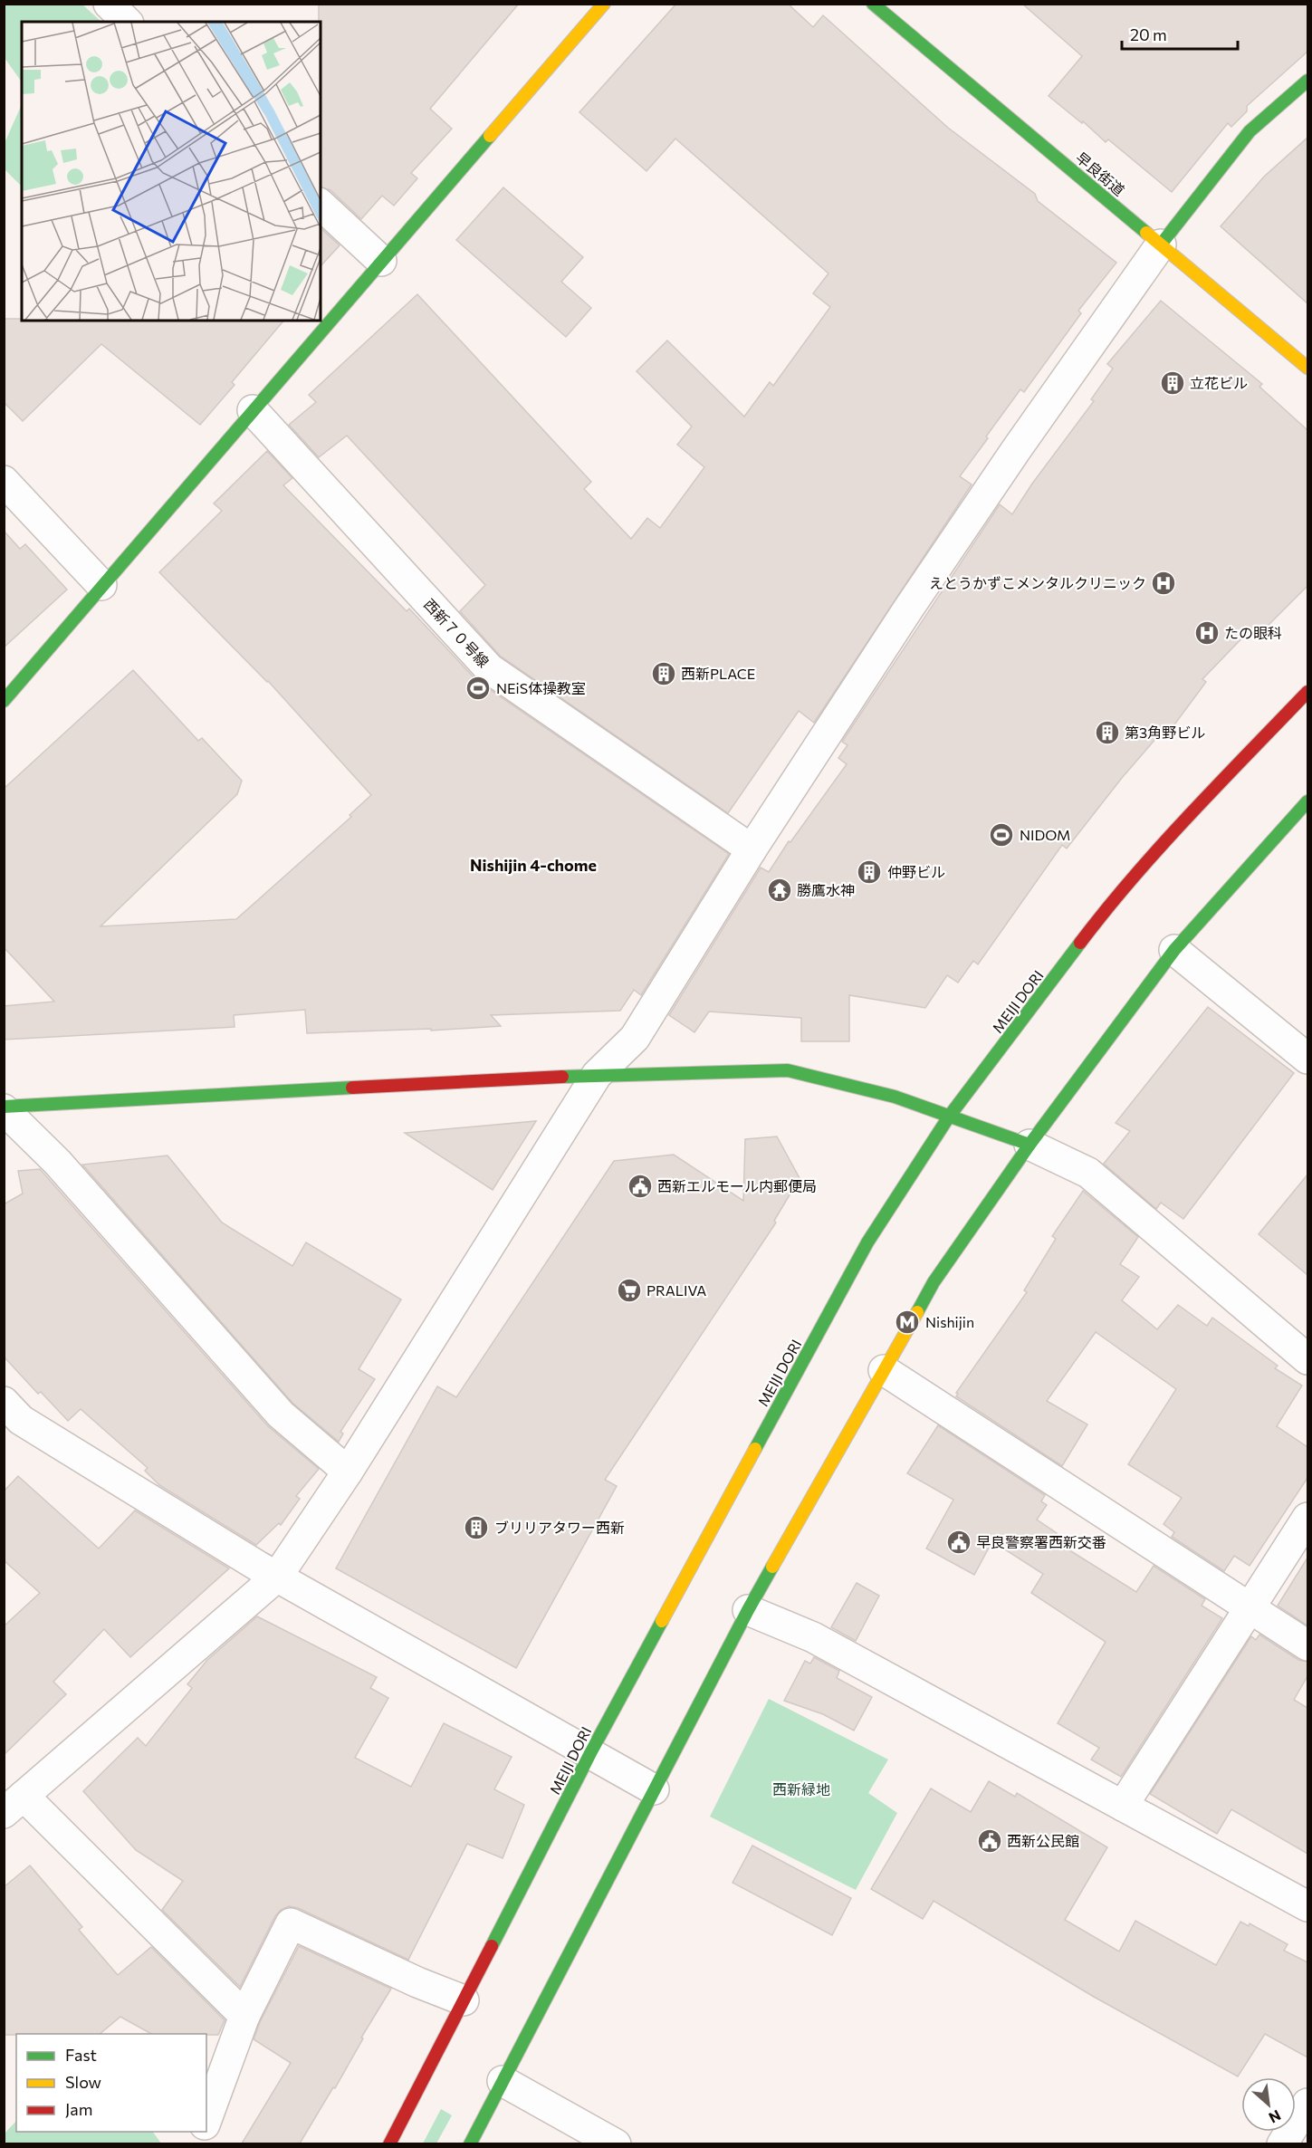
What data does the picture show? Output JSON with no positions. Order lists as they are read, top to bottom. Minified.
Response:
{"streets":{"street":["早良街道","西新７０号線","MEIJI DORI"]},"districts":["Nishijin 4-chome"],"parks":["西新緑地"],"places":{"building":["立花ビル","西新PLACE","第3角野ビル","仲野ビル","ブリリアタワー西新"],"hospital":["えとうかずこメンタルクリニック","たの眼科"],"sports":["NEiS体操教室","NIDOM"],"temple":["勝鷹水神"],"public building":["西新エルモール内郵便局","早良警察署西新交番","西新公民館"],"supermarket":["PRALIVA"],"metro station":["Nishijin"]},"legend":["Fast","Slow","Jam"],"scale_bar":"20 m","north":"bottom right"}
